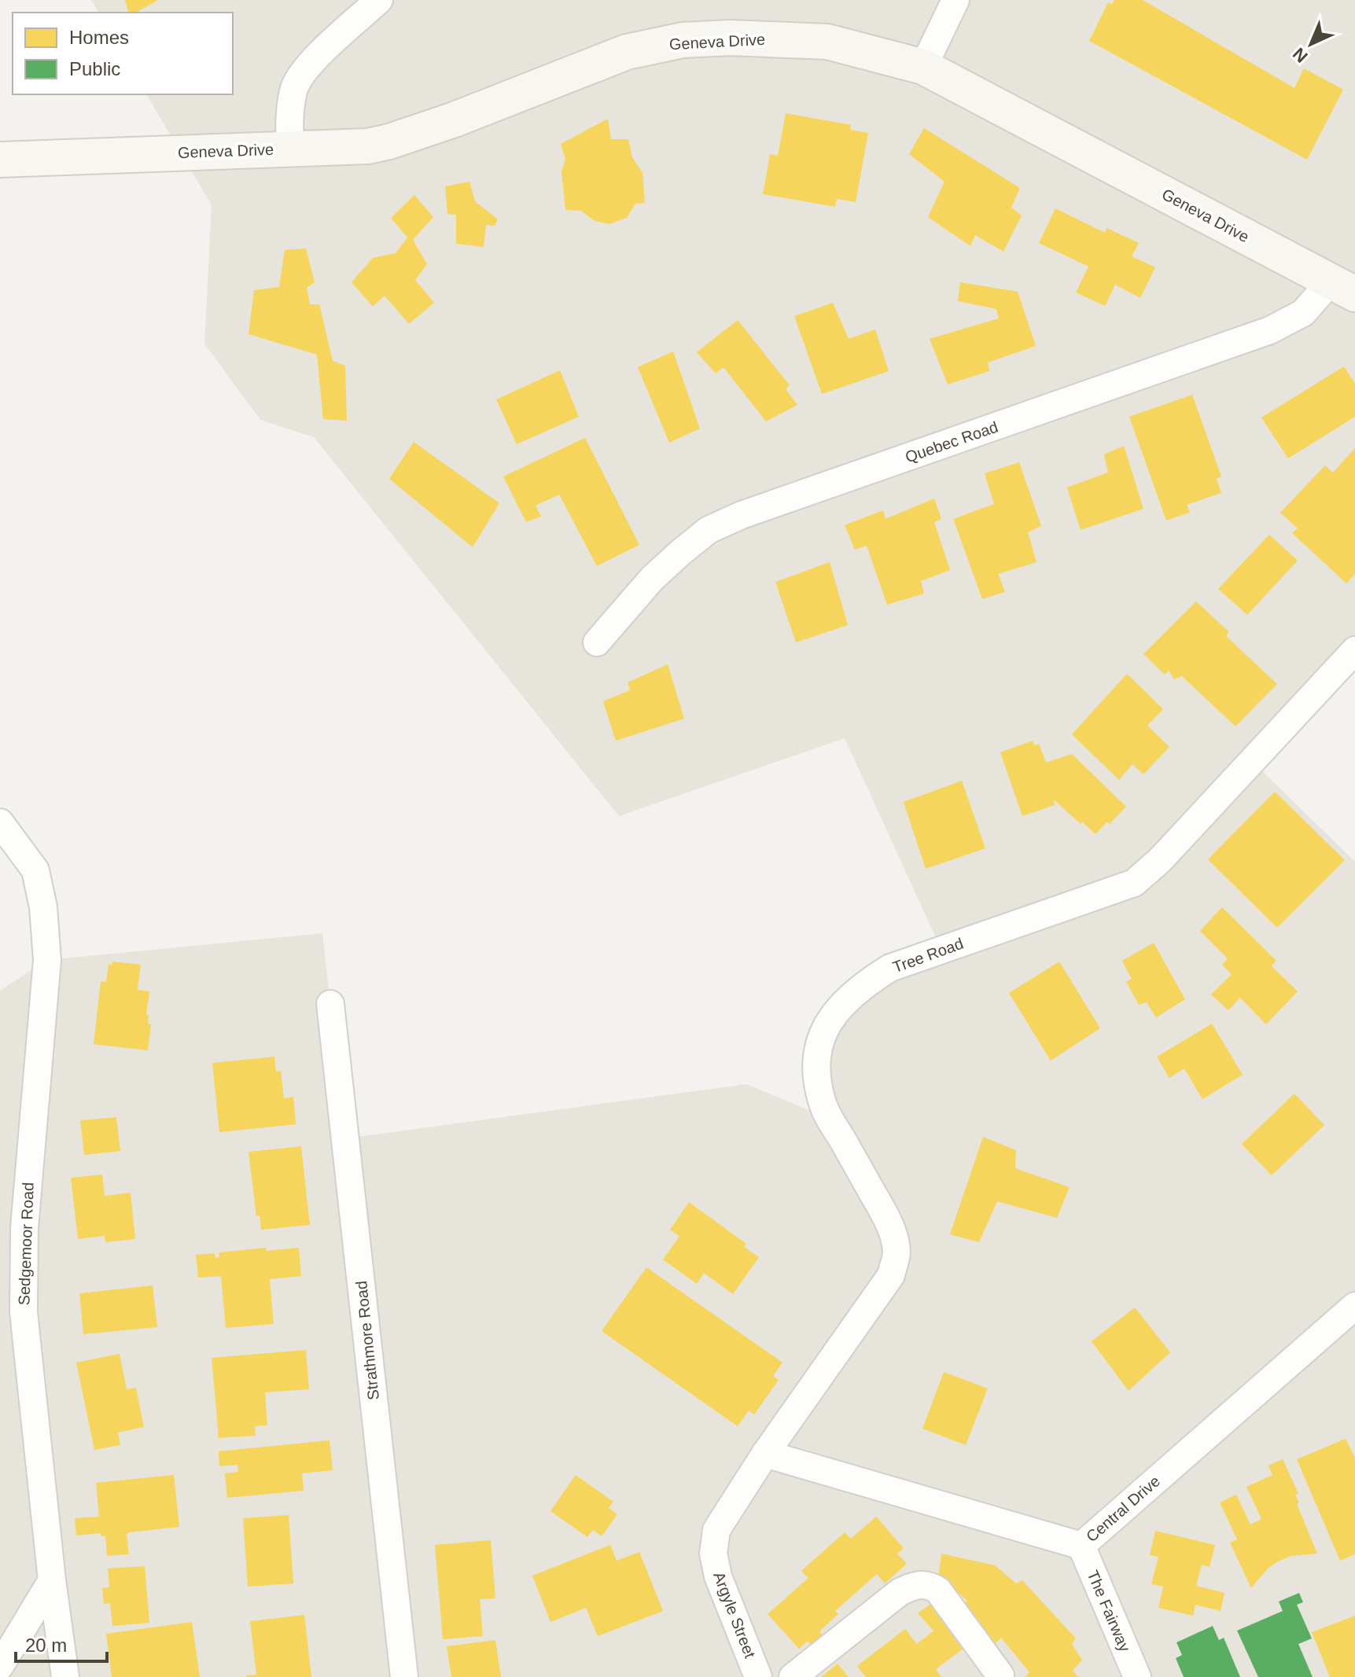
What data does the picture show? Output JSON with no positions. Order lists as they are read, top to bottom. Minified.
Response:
{"streets":{"street":["Geneva Drive","Quebec Road","Tree Road","Sedgemoor Road","Strathmore Road","Central Drive","The Fairway","Argyle Street"]},"crossings":[["Geneva Drive","Quebec Road"],["Tree Road","Central Drive"],["Tree Road","Argyle Street"],["Central Drive","The Fairway"],["Central Drive","Argyle Street"]],"legend":["Homes","Public"],"scale_bar":"20 m","north":"bottom left"}
